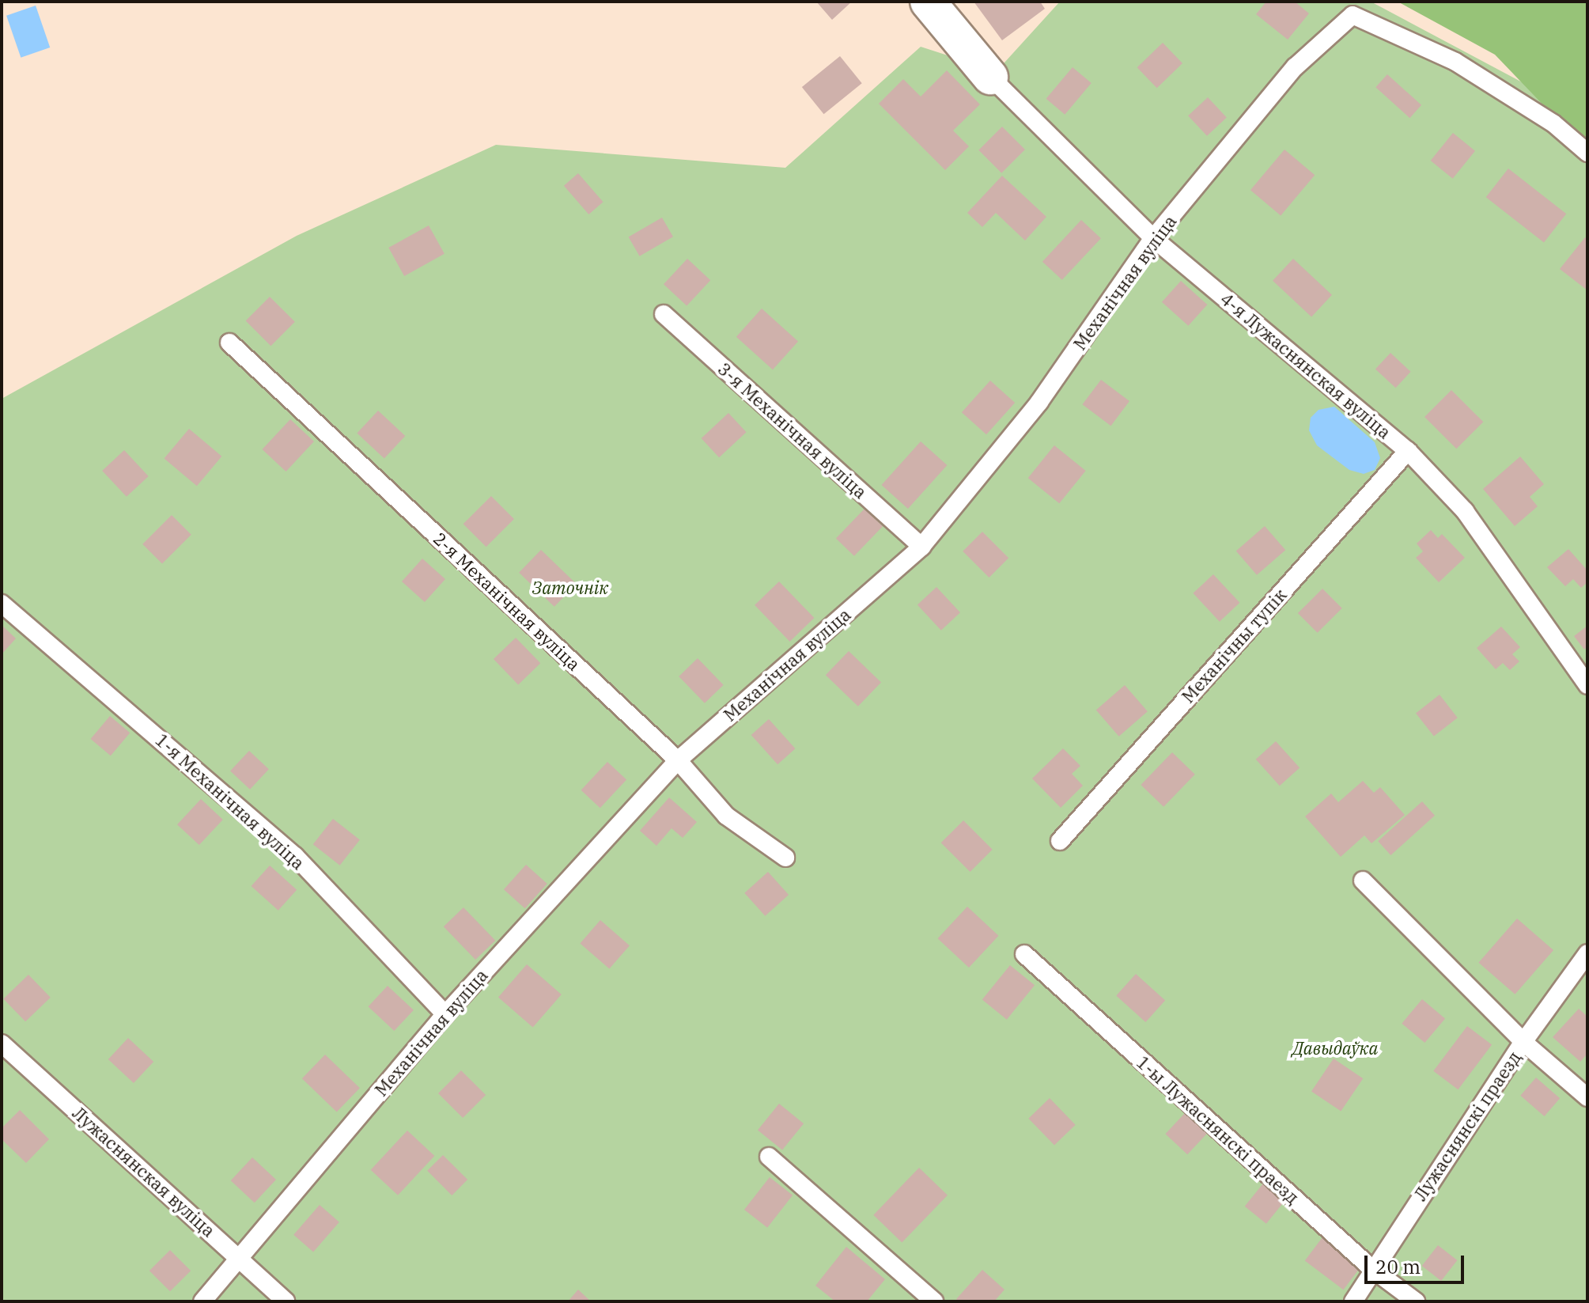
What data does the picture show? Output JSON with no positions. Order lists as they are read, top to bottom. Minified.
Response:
{"streets":{"lane":["Механічная вуліца","4-я Лужаснянская вуліца","3-я Механічная вуліца","2-я Механічная вуліца","Механічны тупік","1-я Механічная вуліца","Лужаснянскі праезд","1-ы Лужаснянскі праезд","Лужаснянская вуліца"]},"crossings":[["Механічная вуліца","4-я Лужаснянская вуліца"],["Механічная вуліца","3-я Механічная вуліца"],["Механічная вуліца","2-я Механічная вуліца"],["Механічная вуліца","1-я Механічная вуліца"],["Механічная вуліца","Лужаснянская вуліца"],["4-я Лужаснянская вуліца","Механічны тупік"],["Лужаснянскі праезд","1-ы Лужаснянскі праезд"]],"parks":["Заточнік","Давыдаўка"],"scale_bar":"20 m"}
